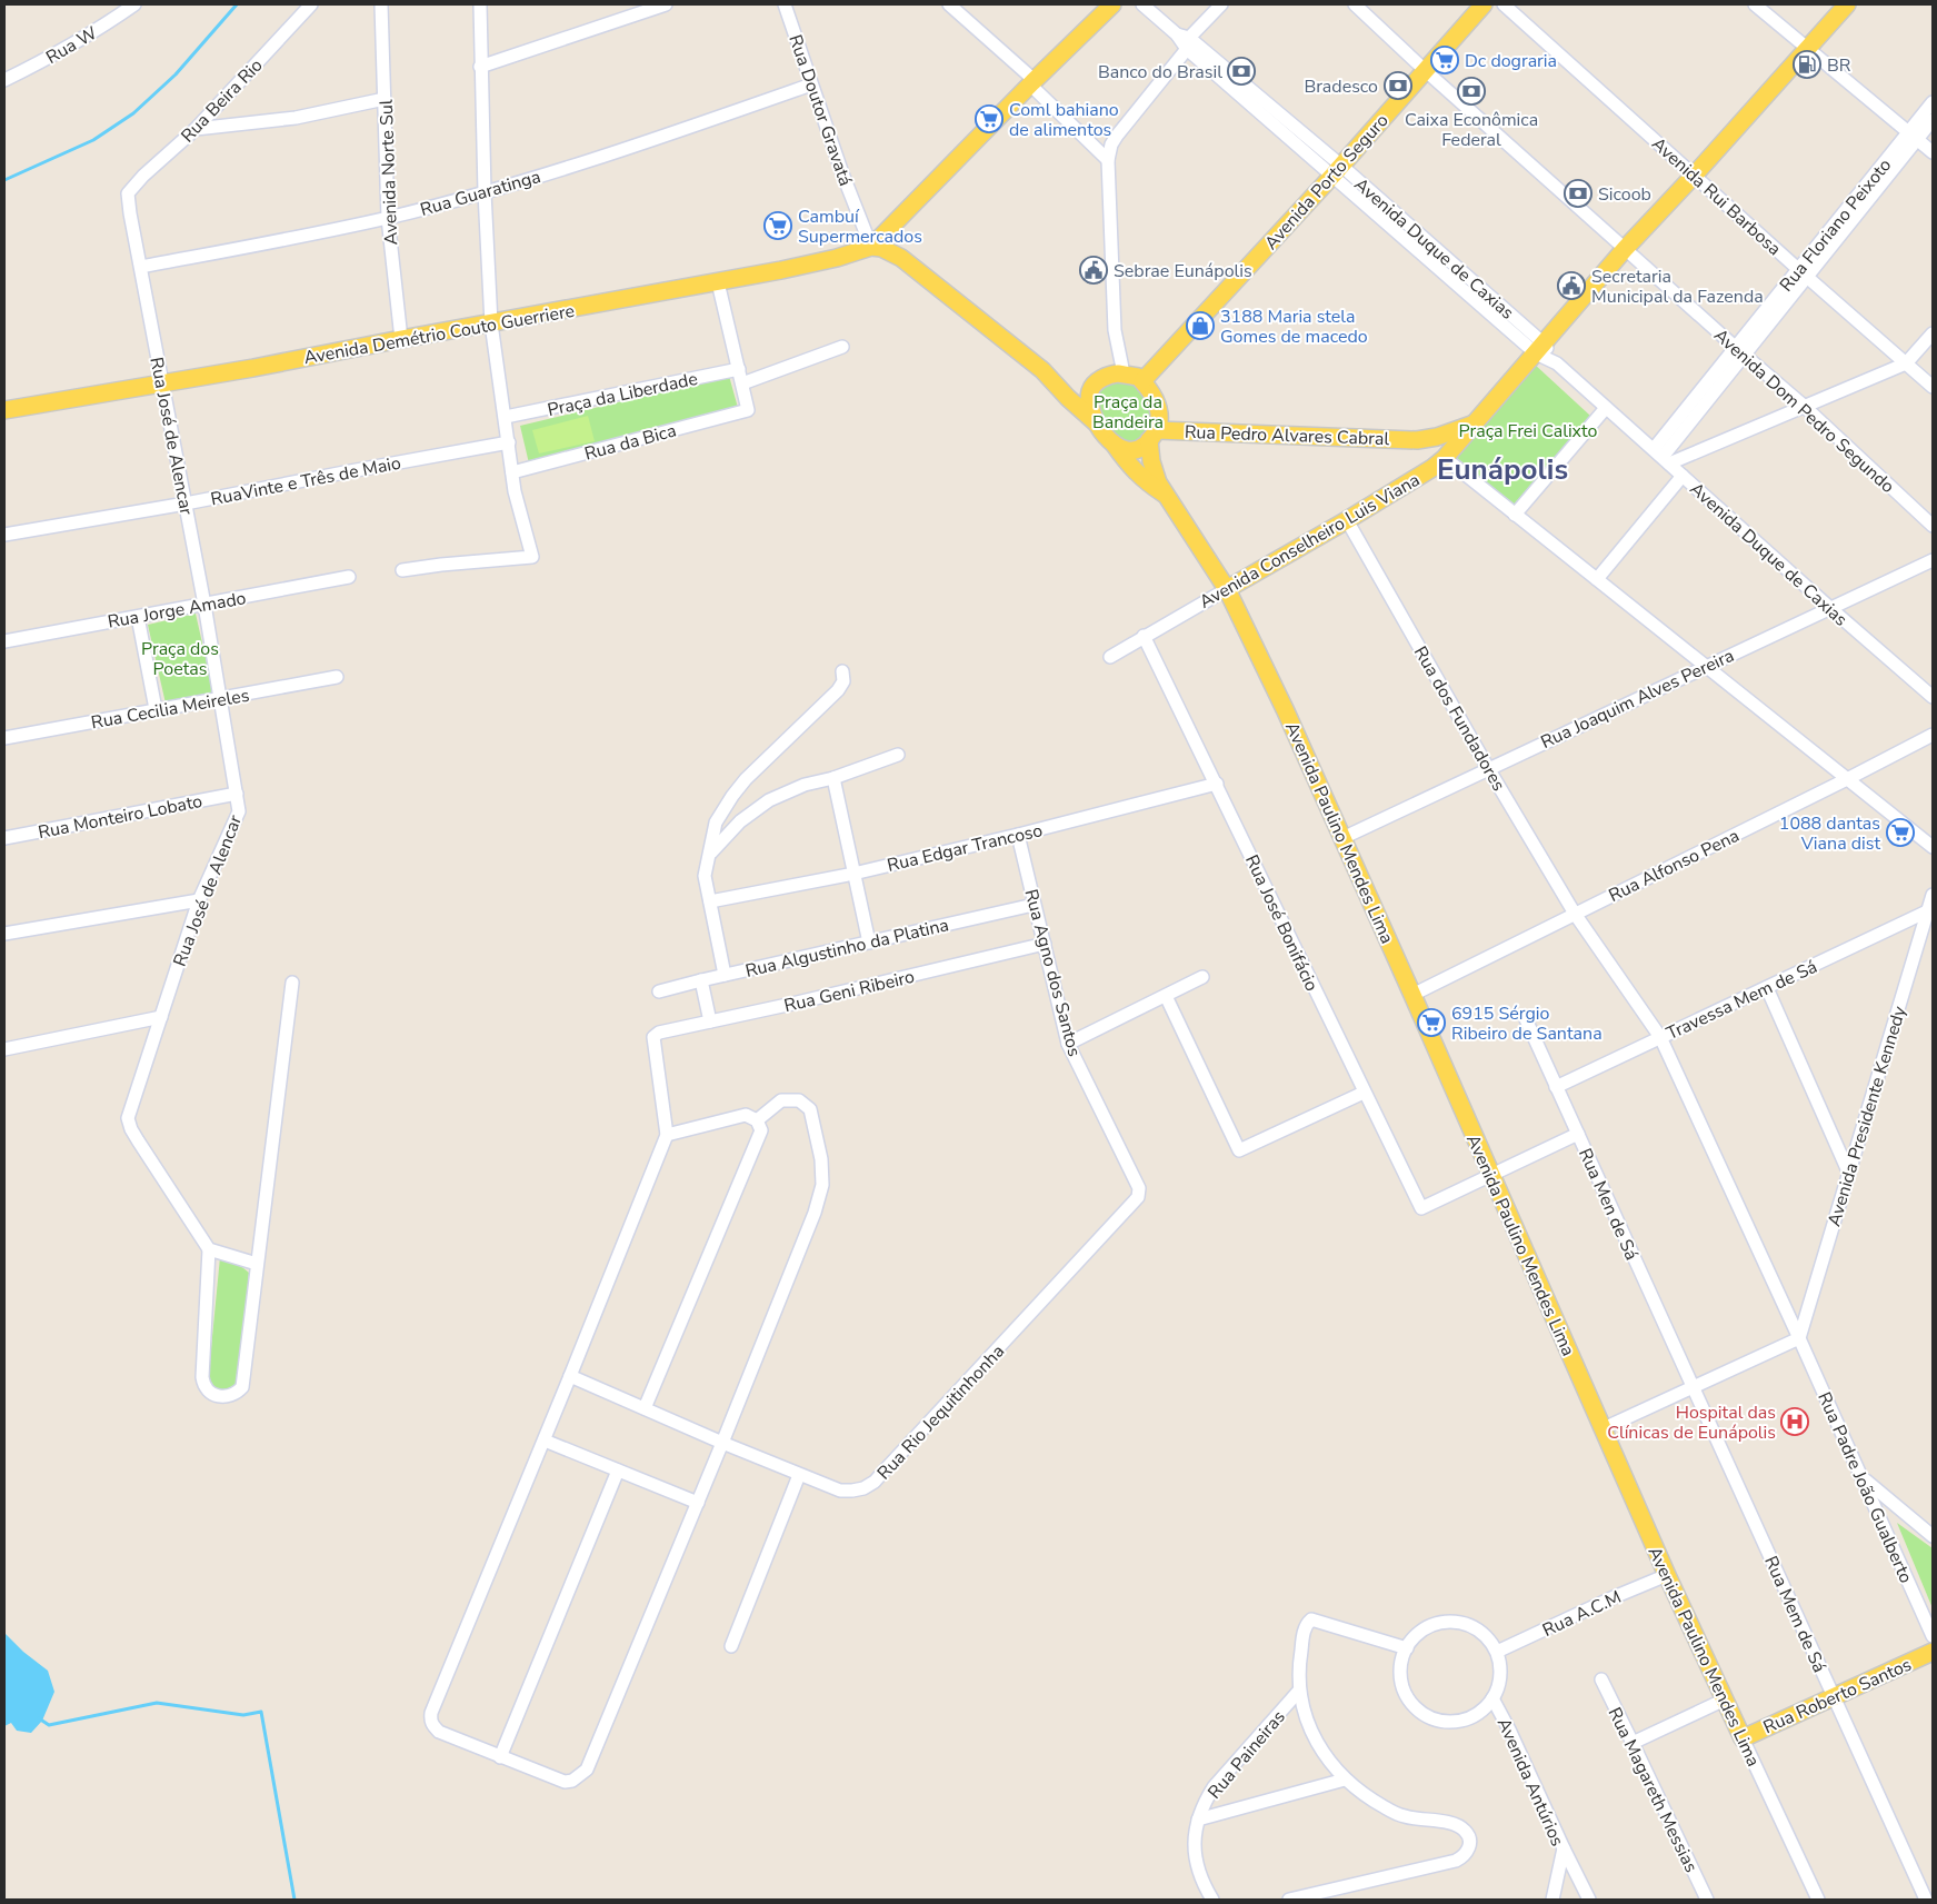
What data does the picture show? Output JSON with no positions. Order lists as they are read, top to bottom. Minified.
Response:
{"streets":{"main road":["Avenida Porto Seguro","Avenida Demétrio Couto Guerriere","Rua Pedro Alvares Cabral","Avenida Conselheiro Luis Viana","Avenida Paulino Mendes Lima","Rua Roberto Santos"],"street":["Rua W","Rua Beira Rio","Rua Doutor Gravatá","Avenida Norte Sul","Rua Guaratinga","Avenida Rui Barbosa","Rua Floriano Peixoto","Avenida Duque de Caxias","Praça da Liberdade","Avenida Dom Pedro Segundo","Rua José de Alencar","Rua da Bica","RuaVinte e Três de Maio","Rua Jorge Amado","Rua Joaquim Alves Pereira","Rua Cecilia Meireles","Rua dos Fundadores","Rua Monteiro Lobato","Rua Edgar Trancoso","Rua Alfonso Pena","Rua José Bonifácio","Rua Algustinho da Platina","Rua Agno dos Santos","Rua Geni Ribeiro","Travessa Mem de Sá","Avenida Presidente Kennedy","Rua Men de Sá","Rua Rio Jequitinhonha","Rua Padre João Gualberto","Rua A.C.M","Rua Mem de Sá","Rua Paineiras","Avenida Antúrios","Rua Magareth Messias"]},"crossings":[["Rua Beira Rio","Rua José de Alencar"],["Rua Doutor Gravatá","Rua Guaratinga"],["Rua Doutor Gravatá","Avenida Demétrio Couto Guerriere"],["Avenida Norte Sul","Rua Guaratinga"],["Avenida Norte Sul","Avenida Demétrio Couto Guerriere"],["Avenida Porto Seguro","Avenida Duque de Caxias"],["Avenida Porto Seguro","Avenida Dom Pedro Segundo"],["Avenida Porto Seguro","Rua Pedro Alvares Cabral"],["Rua Guaratinga","Rua José de Alencar"],["Avenida Rui Barbosa","Rua Floriano Peixoto"],["Avenida Rui Barbosa","Avenida Conselheiro Luis Viana"],["Rua Floriano Peixoto","Avenida Duque de Caxias"],["Rua Floriano Peixoto","Avenida Dom Pedro Segundo"],["Avenida Duque de Caxias","Avenida Conselheiro Luis Viana"],["Avenida Duque de Caxias","Rua Joaquim Alves Pereira"],["Avenida Demétrio Couto Guerriere","Rua José de Alencar"],["Avenida Dom Pedro Segundo","Avenida Conselheiro Luis Viana"],["Rua Pedro Alvares Cabral","Avenida Conselheiro Luis Viana"],["Rua José de Alencar","RuaVinte e Três de Maio"],["Rua José de Alencar","Rua Jorge Amado"],["Rua José de Alencar","Rua Cecilia Meireles"],["Rua José de Alencar","Rua Monteiro Lobato"],["Avenida Conselheiro Luis Viana","Rua dos Fundadores"],["Avenida Conselheiro Luis Viana","Avenida Paulino Mendes Lima"],["Avenida Conselheiro Luis Viana","Rua José Bonifácio"],["Rua Joaquim Alves Pereira","Rua dos Fundadores"],["Rua Joaquim Alves Pereira","Avenida Paulino Mendes Lima"],["Rua dos Fundadores","Rua Alfonso Pena"],["Rua dos Fundadores","Travessa Mem de Sá"],["Rua dos Fundadores","Rua Padre João Gualberto"],["Avenida Paulino Mendes Lima","Rua Alfonso Pena"],["Avenida Paulino Mendes Lima","Rua José Bonifácio"],["Avenida Paulino Mendes Lima","Rua A.C.M"],["Avenida Paulino Mendes Lima","Rua Roberto Santos"],["Rua Edgar Trancoso","Rua José Bonifácio"],["Rua Edgar Trancoso","Rua Agno dos Santos"],["Rua Algustinho da Platina","Rua Agno dos Santos"],["Rua Agno dos Santos","Rua Geni Ribeiro"],["Rua Agno dos Santos","Rua Rio Jequitinhonha"],["Travessa Mem de Sá","Avenida Presidente Kennedy"],["Travessa Mem de Sá","Rua Men de Sá"],["Travessa Mem de Sá","Rua Padre João Gualberto"],["Avenida Presidente Kennedy","Rua Padre João Gualberto"],["Rua Men de Sá","Rua Mem de Sá"],["Rua A.C.M","Avenida Antúrios"],["Rua Mem de Sá","Rua Roberto Santos"]],"districts":["Eunápolis"],"parks":["Praça da Bandeira","Praça Frei Calixto","Praça dos Poetas"],"places":{"supermarket":["Dc dograria","Coml bahiano de alimentos","Cambuí Supermercados","1088 dantas Viana dist","6915 Sérgio Ribeiro de Santana"],"fuel station":["BR"],"bank":["Banco do Brasil","Bradesco","Caixa Econômica Federal","Sicoob"],"public building":["Sebrae Eunápolis","Secretaria Municipal da Fazenda"],"shop":["3188 Maria stela Gomes de macedo"],"hospital":["Hospital das Clínicas de Eunápolis"]}}
